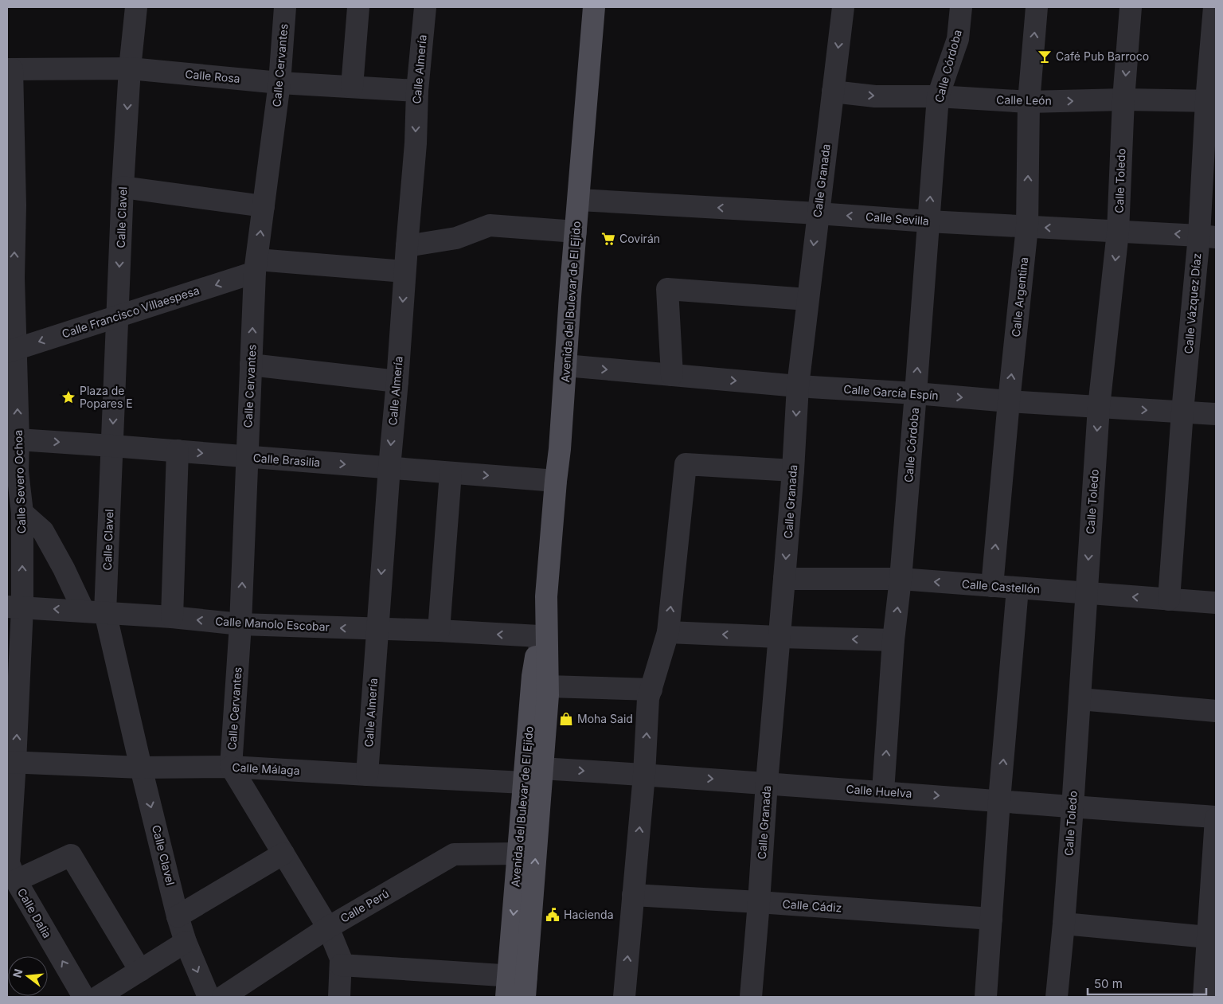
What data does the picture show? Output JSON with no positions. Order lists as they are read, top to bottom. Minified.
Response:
{"streets":{"main road":["Avenida del Bulevar de El Ejido"],"street":["Calle Cervantes","Calle Córdoba","Calle Almería","Calle Rosa","Calle León","Calle Granada","Calle Toledo","Calle Clavel","Calle Sevilla","Calle Argentina","Calle Vázquez Díaz","Calle Francisco Villaespesa","Calle García Espín","Calle Brasilia","Calle Severo Ochoa","Calle Castellón","Calle Manolo Escobar","Calle Málaga","Calle Huelva","Calle Perú","Calle Cádiz","Calle Dalia"]},"crossings":[["Calle Cervantes","Calle Rosa"],["Calle Cervantes","Calle Francisco Villaespesa"],["Calle Cervantes","Calle Brasilia"],["Calle Cervantes","Calle Manolo Escobar"],["Calle Cervantes","Calle Málaga"],["Calle Córdoba","Calle León"],["Calle Córdoba","Calle Sevilla"],["Calle Córdoba","Calle García Espín"],["Calle Córdoba","Calle Castellón"],["Calle Córdoba","Calle Huelva"],["Calle Almería","Calle Rosa"],["Calle Almería","Calle Brasilia"],["Calle Almería","Calle Manolo Escobar"],["Calle Almería","Calle Málaga"],["Calle Rosa","Calle Clavel"],["Calle Rosa","Calle Severo Ochoa"],["Calle León","Calle Granada"],["Calle León","Calle Toledo"],["Calle León","Calle Argentina"],["Calle León","Calle Vázquez Díaz"],["Calle Granada","Calle Sevilla"],["Calle Granada","Calle García Espín"],["Calle Granada","Calle Castellón"],["Calle Granada","Calle Huelva"],["Calle Granada","Calle Cádiz"],["Calle Toledo","Calle Sevilla"],["Calle Toledo","Calle García Espín"],["Calle Toledo","Calle Castellón"],["Calle Toledo","Calle Huelva"],["Calle Clavel","Calle Francisco Villaespesa"],["Calle Clavel","Calle Brasilia"],["Calle Clavel","Calle Manolo Escobar"],["Calle Clavel","Calle Málaga"],["Calle Sevilla","Calle Argentina"],["Calle Sevilla","Avenida del Bulevar de El Ejido"],["Calle Sevilla","Calle Vázquez Díaz"],["Calle Argentina","Calle García Espín"],["Calle Argentina","Calle Castellón"],["Avenida del Bulevar de El Ejido","Calle García Espín"],["Avenida del Bulevar de El Ejido","Calle Brasilia"],["Avenida del Bulevar de El Ejido","Calle Manolo Escobar"],["Avenida del Bulevar de El Ejido","Calle Málaga"],["Avenida del Bulevar de El Ejido","Calle Huelva"],["Avenida del Bulevar de El Ejido","Calle Perú"],["Calle Vázquez Díaz","Calle García Espín"],["Calle Vázquez Díaz","Calle Castellón"],["Calle Francisco Villaespesa","Calle Severo Ochoa"],["Calle Brasilia","Calle Severo Ochoa"],["Calle Severo Ochoa","Calle Manolo Escobar"],["Calle Severo Ochoa","Calle Dalia"],["Calle Manolo Escobar","Calle Dalia"],["Calle Málaga","Calle Dalia"]],"one_way":["Calle León","Calle Granada","Calle Toledo","Calle Clavel","Calle Sevilla","Calle Argentina","Calle Francisco Villaespesa","Calle García Espín","Calle Manolo Escobar","Calle Dalia"],"places":{"bar":["Café Pub Barroco"],"supermarket":["Covirán"],"place":["Plaza de Popares E"],"shop":["Moha Said"],"public building":["Hacienda"]},"scale_bar":"50 m","north":"left"}
